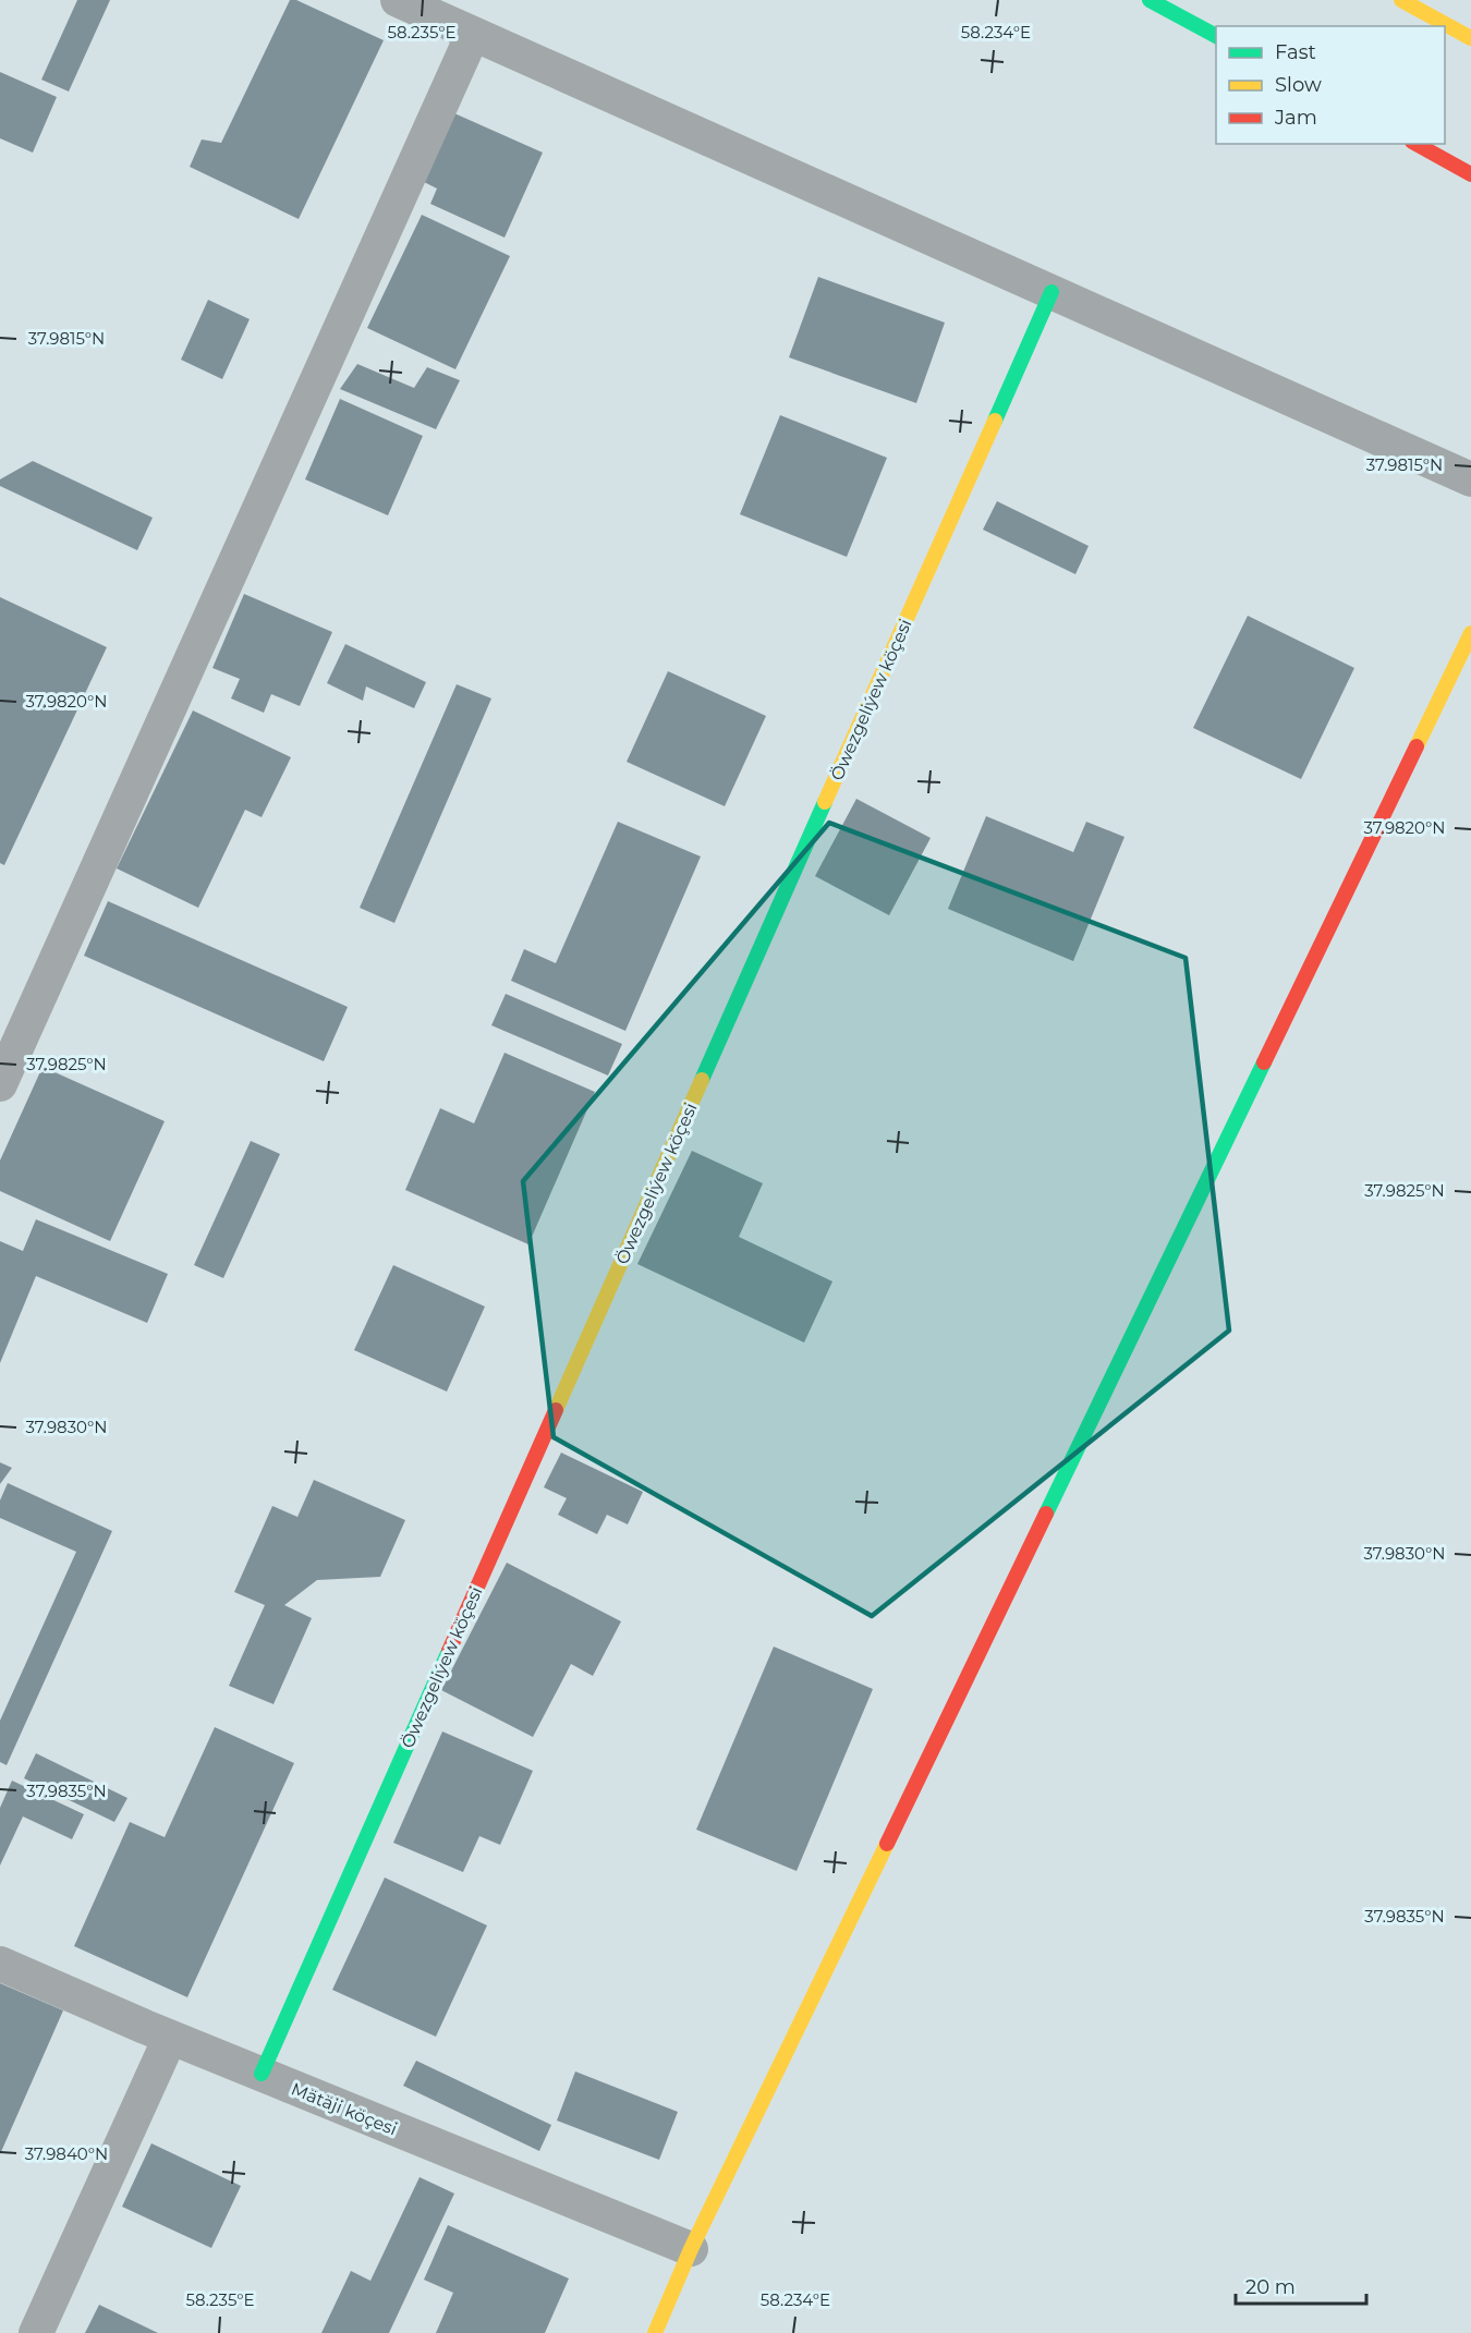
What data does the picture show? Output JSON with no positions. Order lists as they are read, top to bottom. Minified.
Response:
{"streets":{"street":["Öwezgeliýew köçesi","Mätäji köçesi"]},"crossings":[["Öwezgeliýew köçesi","Mätäji köçesi"]],"legend":["Fast","Slow","Jam"],"scale_bar":"20 m","coordinates":["58.235°E","58.234°E","37.9815°N","37.9820°N","37.9825°N","37.9830°N","37.9835°N","37.9840°N"]}
